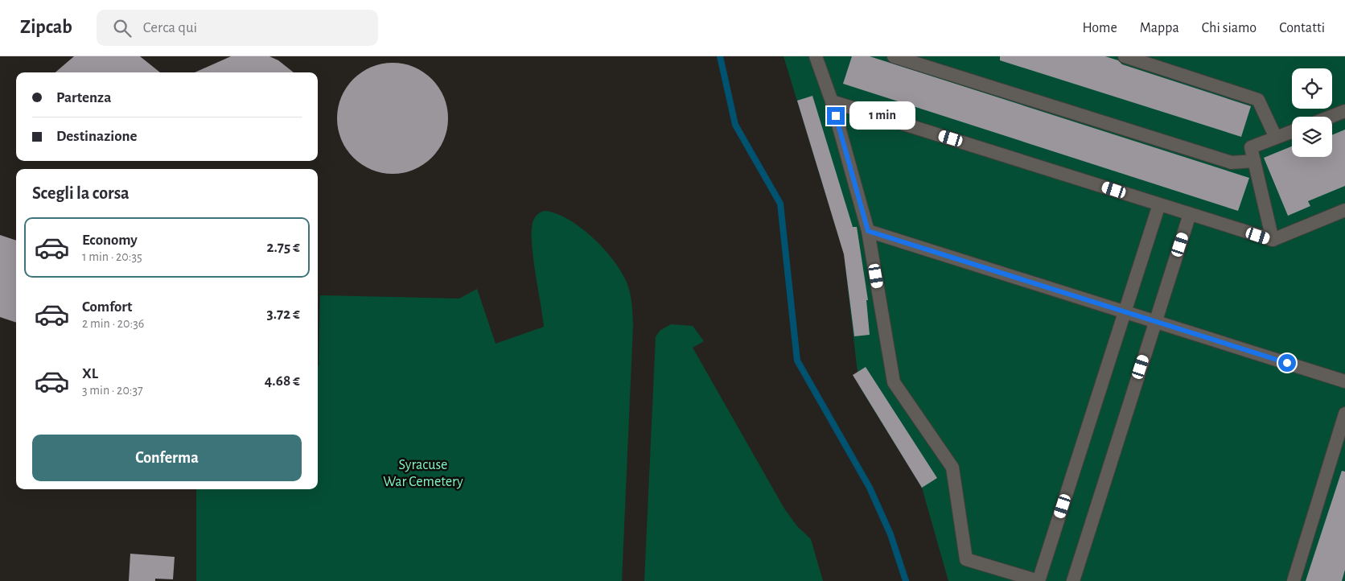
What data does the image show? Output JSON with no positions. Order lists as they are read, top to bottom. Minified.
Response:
{"parks":["Syracuse War Cemetery"],"page":{"header":"Zipcab","search":"Cerca qui","nav":["Home","Mappa","Chi siamo","Contatti"],"banner":["Partenza","Destinazione"],"bubble":"1 min","heading":"Scegli la corsa","list":[{"name":"Economy","note":"1 min · 20:35","value":"2.75 €"},{"name":"Comfort","note":"2 min · 20:36","value":"3.72 €"},{"name":"XL","note":"3 min · 20:37","value":"4.68 €"}],"buttons":"Conferma"}}
